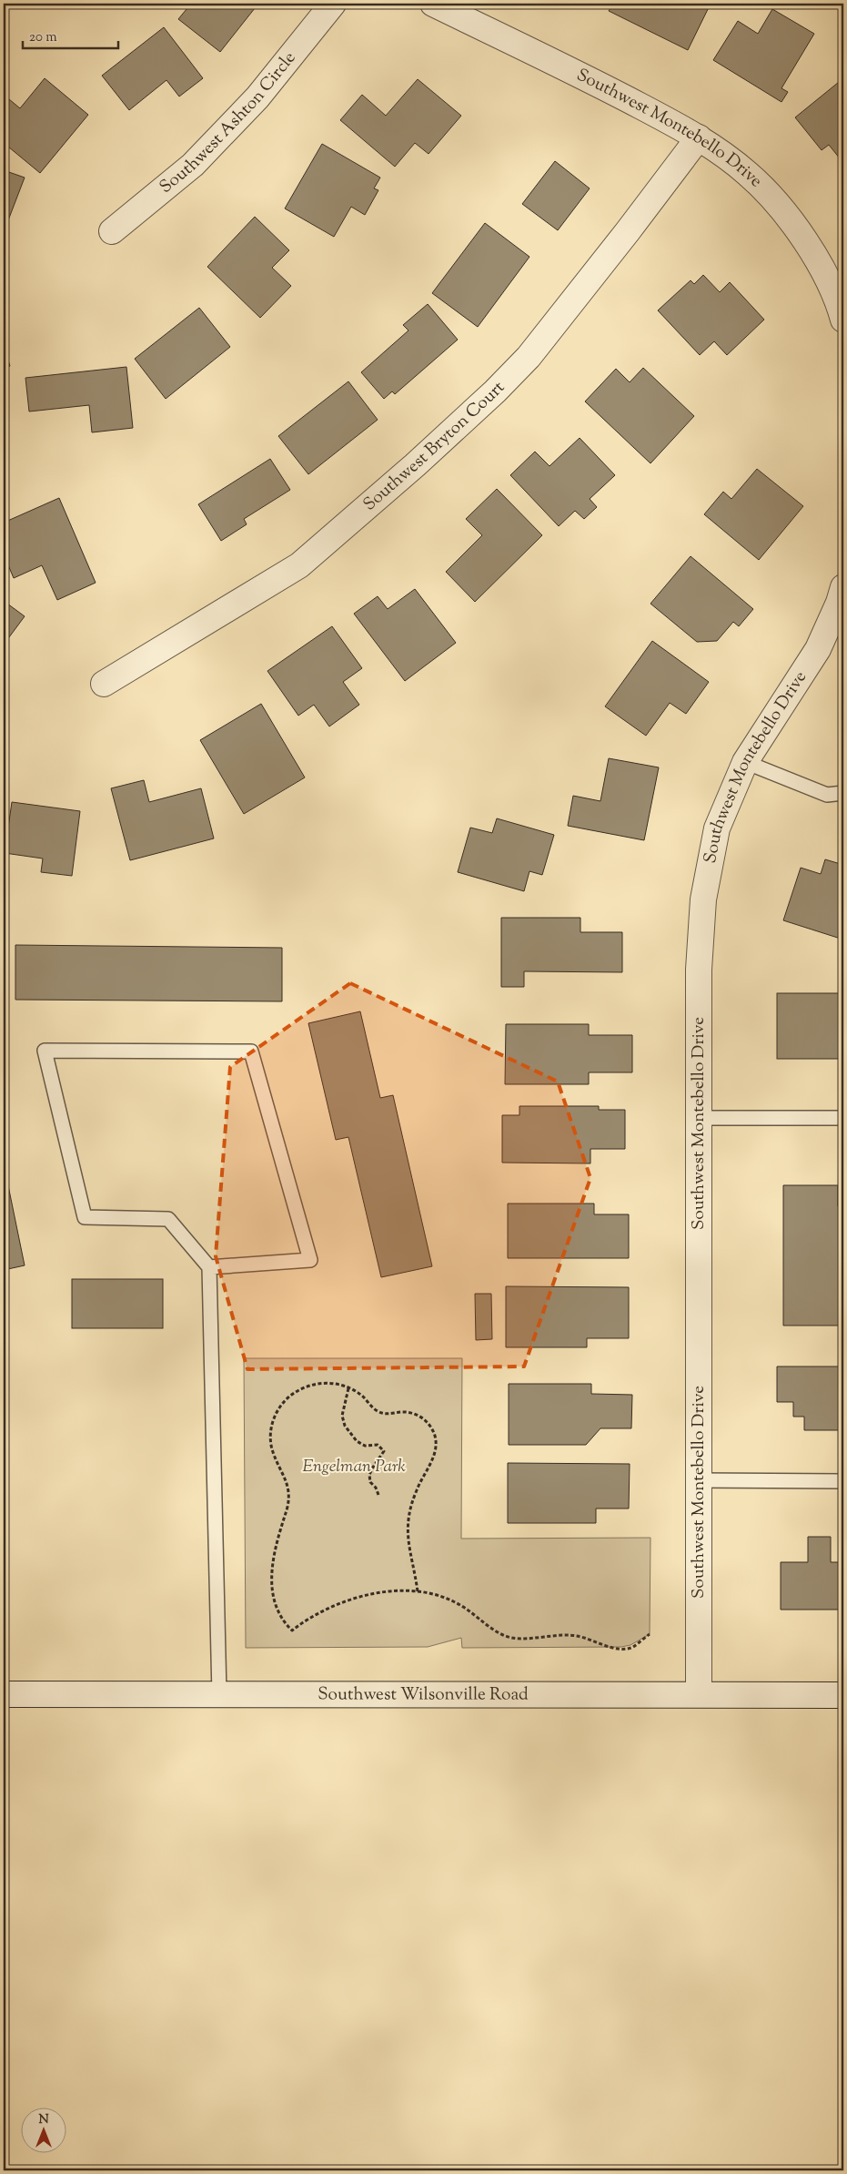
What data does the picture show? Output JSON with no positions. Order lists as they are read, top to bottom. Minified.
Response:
{"streets":{"street":["Southwest Ashton Circle","Southwest Montebello Drive","Southwest Bryton Court","Southwest Wilsonville Road"]},"crossings":[["Southwest Montebello Drive","Southwest Bryton Court"],["Southwest Montebello Drive","Southwest Wilsonville Road"]],"parks":["Engelman Park"],"scale_bar":"20 m","north":"top"}
